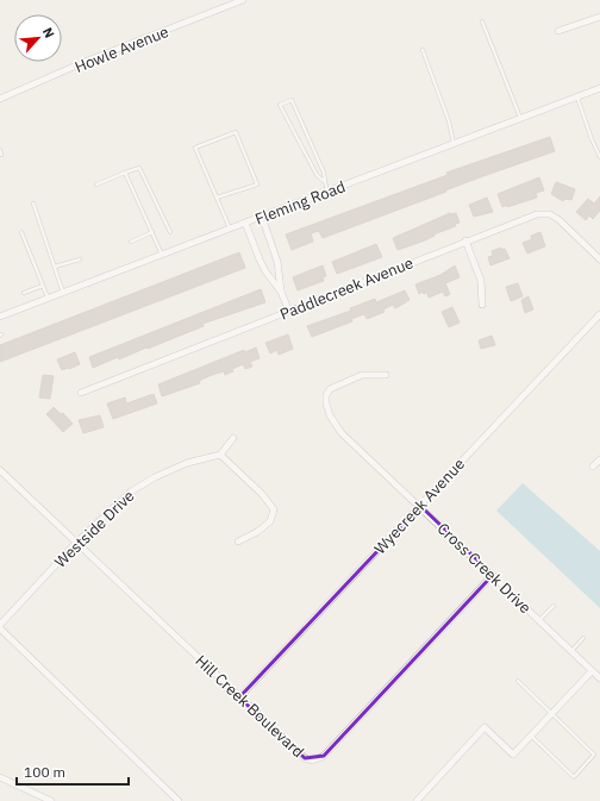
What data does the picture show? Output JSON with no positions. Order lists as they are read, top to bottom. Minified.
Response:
{"streets":{"street":["Howle Avenue","Fleming Road","Paddlecreek Avenue","Wyecreek Avenue","Westside Drive","Cross Creek Drive","Hill Creek Boulevard"]},"crossings":[["Wyecreek Avenue","Cross Creek Drive"],["Wyecreek Avenue","Hill Creek Boulevard"],["Westside Drive","Hill Creek Boulevard"],["Cross Creek Drive","Hill Creek Boulevard"]],"scale_bar":"100 m","north":"top right"}
